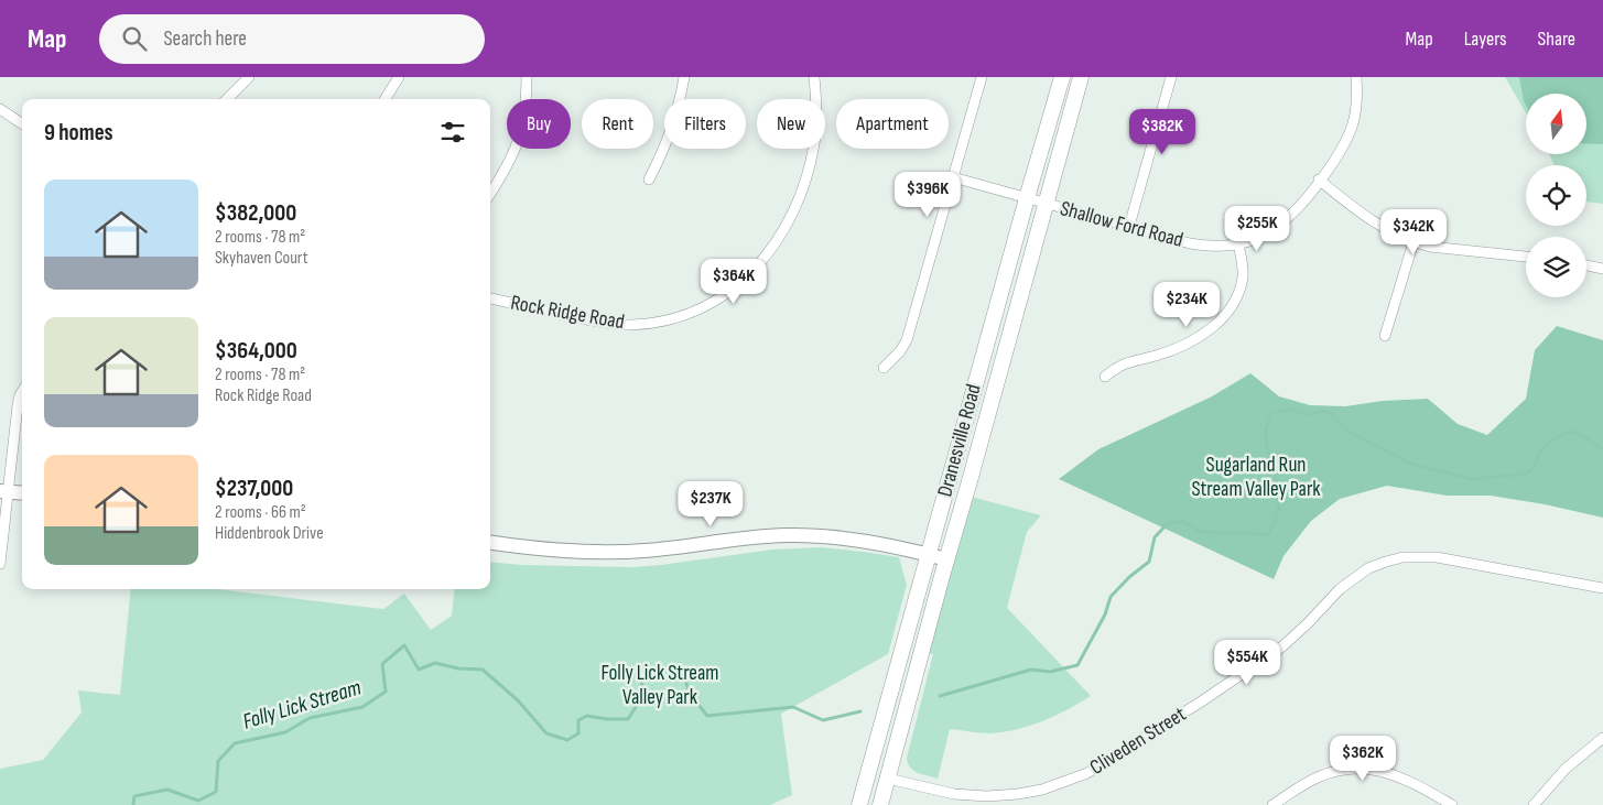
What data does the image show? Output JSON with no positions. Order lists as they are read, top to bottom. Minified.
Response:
{"streets":{"main road":["Dranesville Road"],"street":["Shallow Ford Road","Rock Ridge Road","Cliveden Street"]},"crossings":[["Shallow Ford Road","Dranesville Road"],["Dranesville Road","Cliveden Street"]],"water":["Folly Lick Stream"],"parks":["Sugarland Run Stream Valley Park","Folly Lick Stream Valley Park"],"north":"top","page":{"header":"Map","search":"Search here","nav":["Map","Layers","Share"],"chip":["Buy","Rent","Filters","New","Apartment"],"heading":"9 homes","price":["$382K","$396K","$255K","$342K","$364K","$234K","$237K","$554K","$362K"],"list":[{"name":"$382,000","note":"2 rooms · 78 m² · Skyhaven Court"},{"name":"$364,000","note":"2 rooms · 78 m² · Rock Ridge Road"},{"name":"$237,000","note":"2 rooms · 66 m² · Hiddenbrook Drive"}]}}
